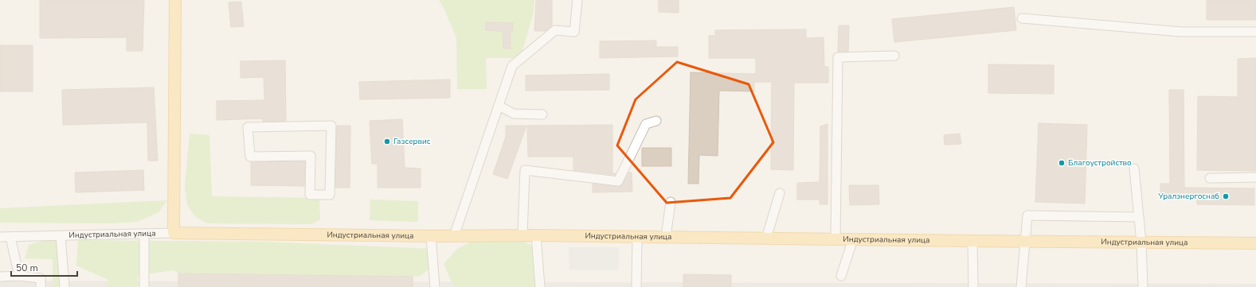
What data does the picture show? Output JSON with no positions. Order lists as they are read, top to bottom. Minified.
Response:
{"streets":{"main road":["Индустриальная улица"]},"places":["Газсервис","Благоустройство","Уралэнергоснаб"],"scale_bar":"50 m"}
